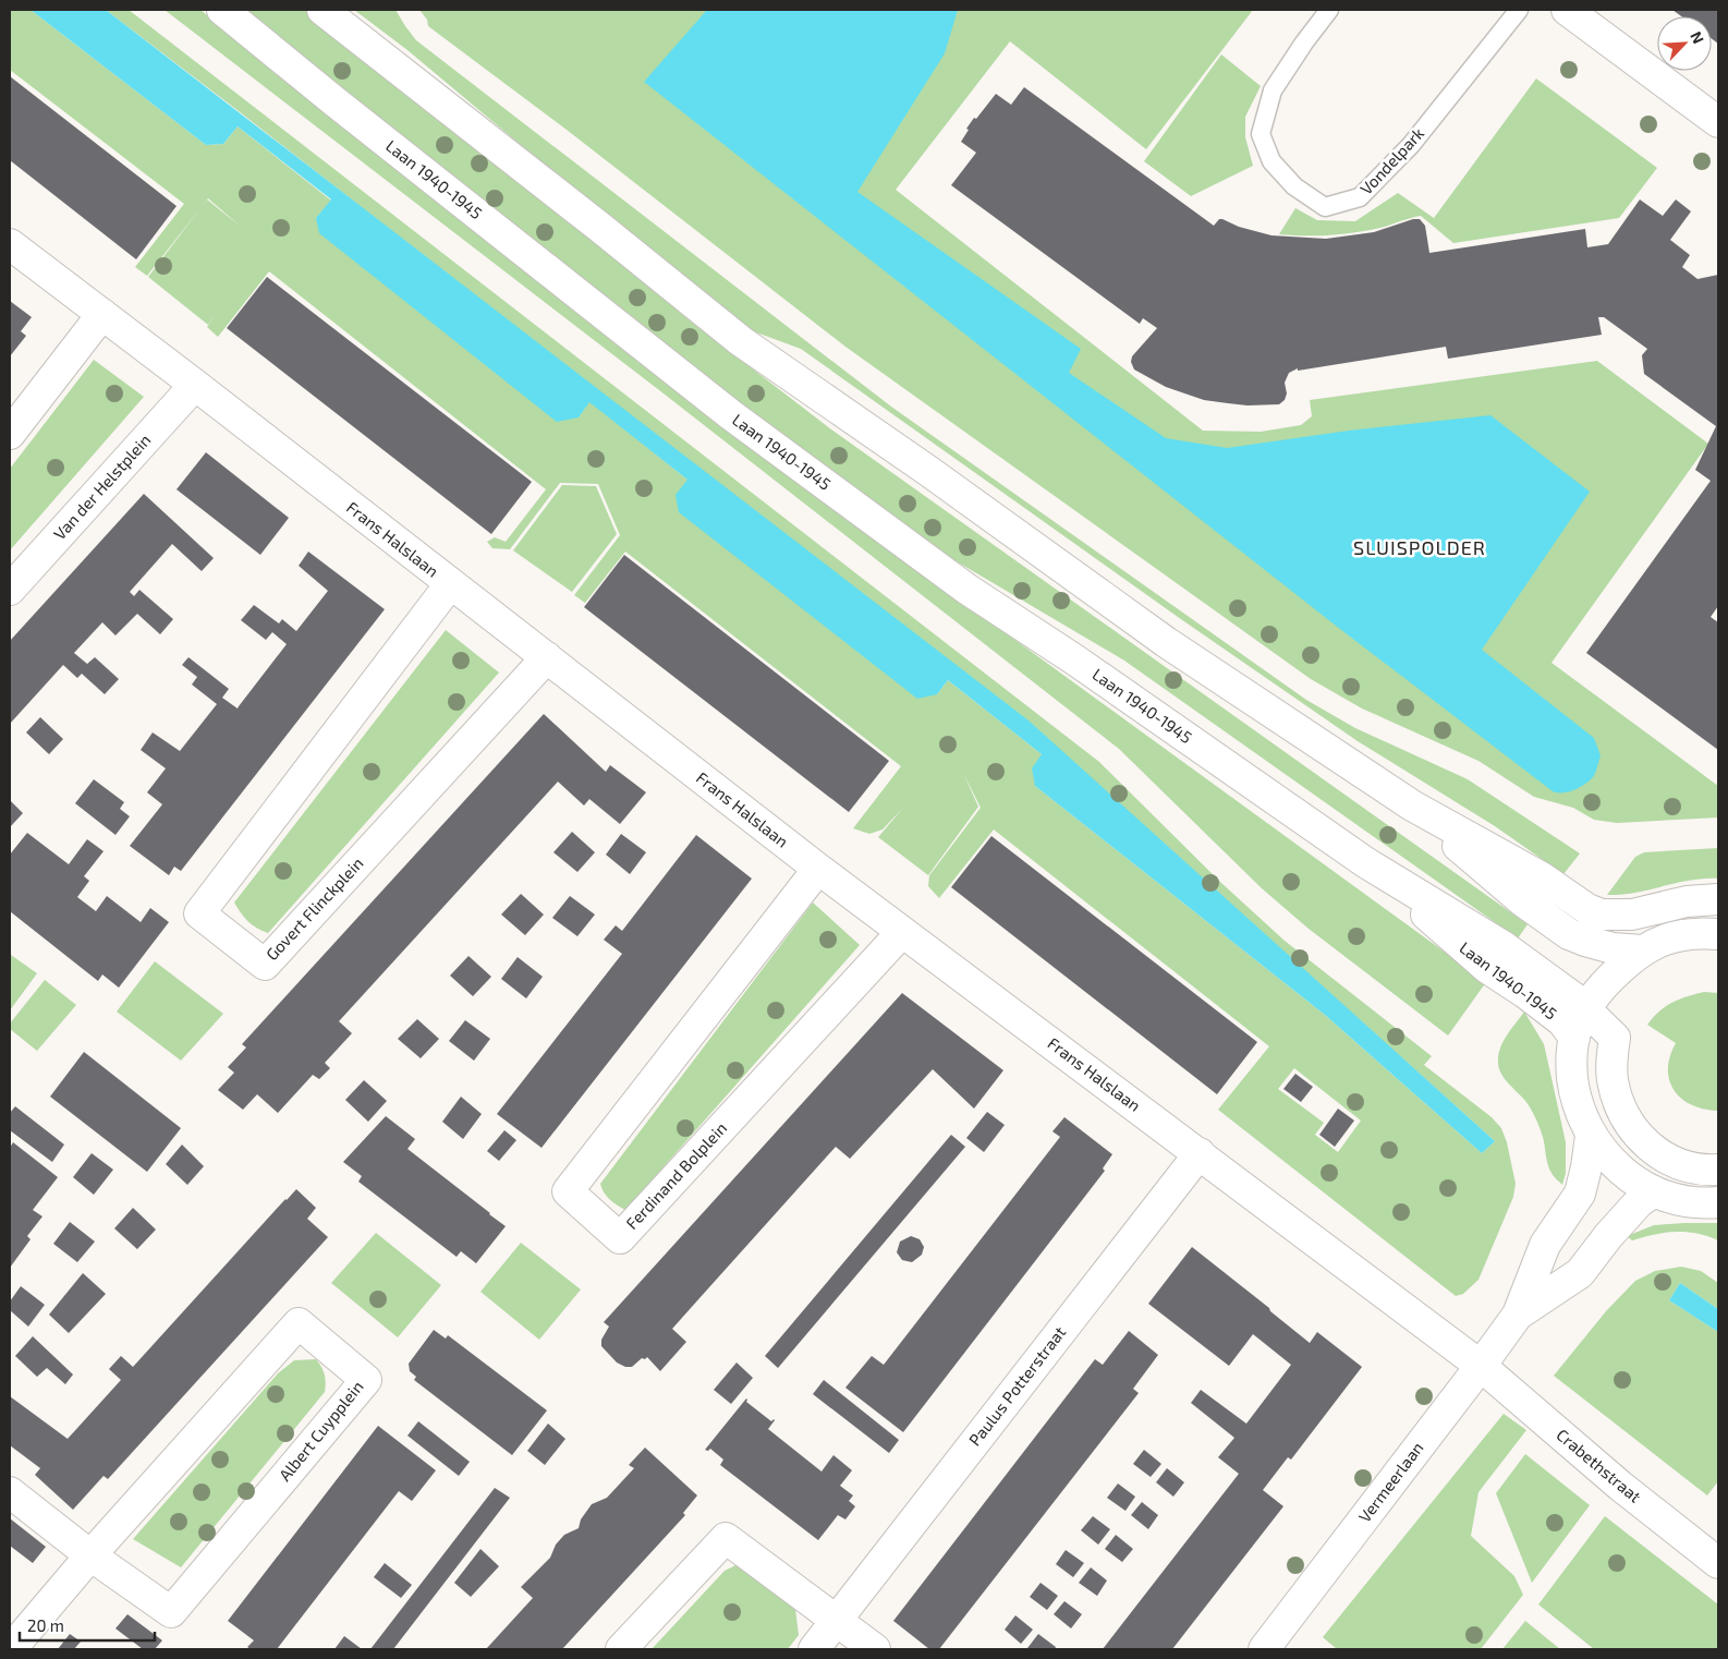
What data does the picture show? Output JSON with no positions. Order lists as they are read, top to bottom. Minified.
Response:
{"streets":{"street":["Laan 1940-1945","Van der Helstplein","Frans Halslaan","Govert Flinckplein","Ferdinand Bolplein","Paulus Potterstraat","Albert Cuypplein","Crabethstraat","Vermeerlaan"],"lane":["Vondelpark"]},"crossings":[["Laan 1940-1945","Vermeerlaan"],["Van der Helstplein","Frans Halslaan"],["Frans Halslaan","Govert Flinckplein"],["Frans Halslaan","Ferdinand Bolplein"],["Frans Halslaan","Paulus Potterstraat"],["Frans Halslaan","Crabethstraat"],["Frans Halslaan","Vermeerlaan"],["Crabethstraat","Vermeerlaan"]],"districts":["SLUISPOLDER"],"scale_bar":"20 m","north":"top right"}
